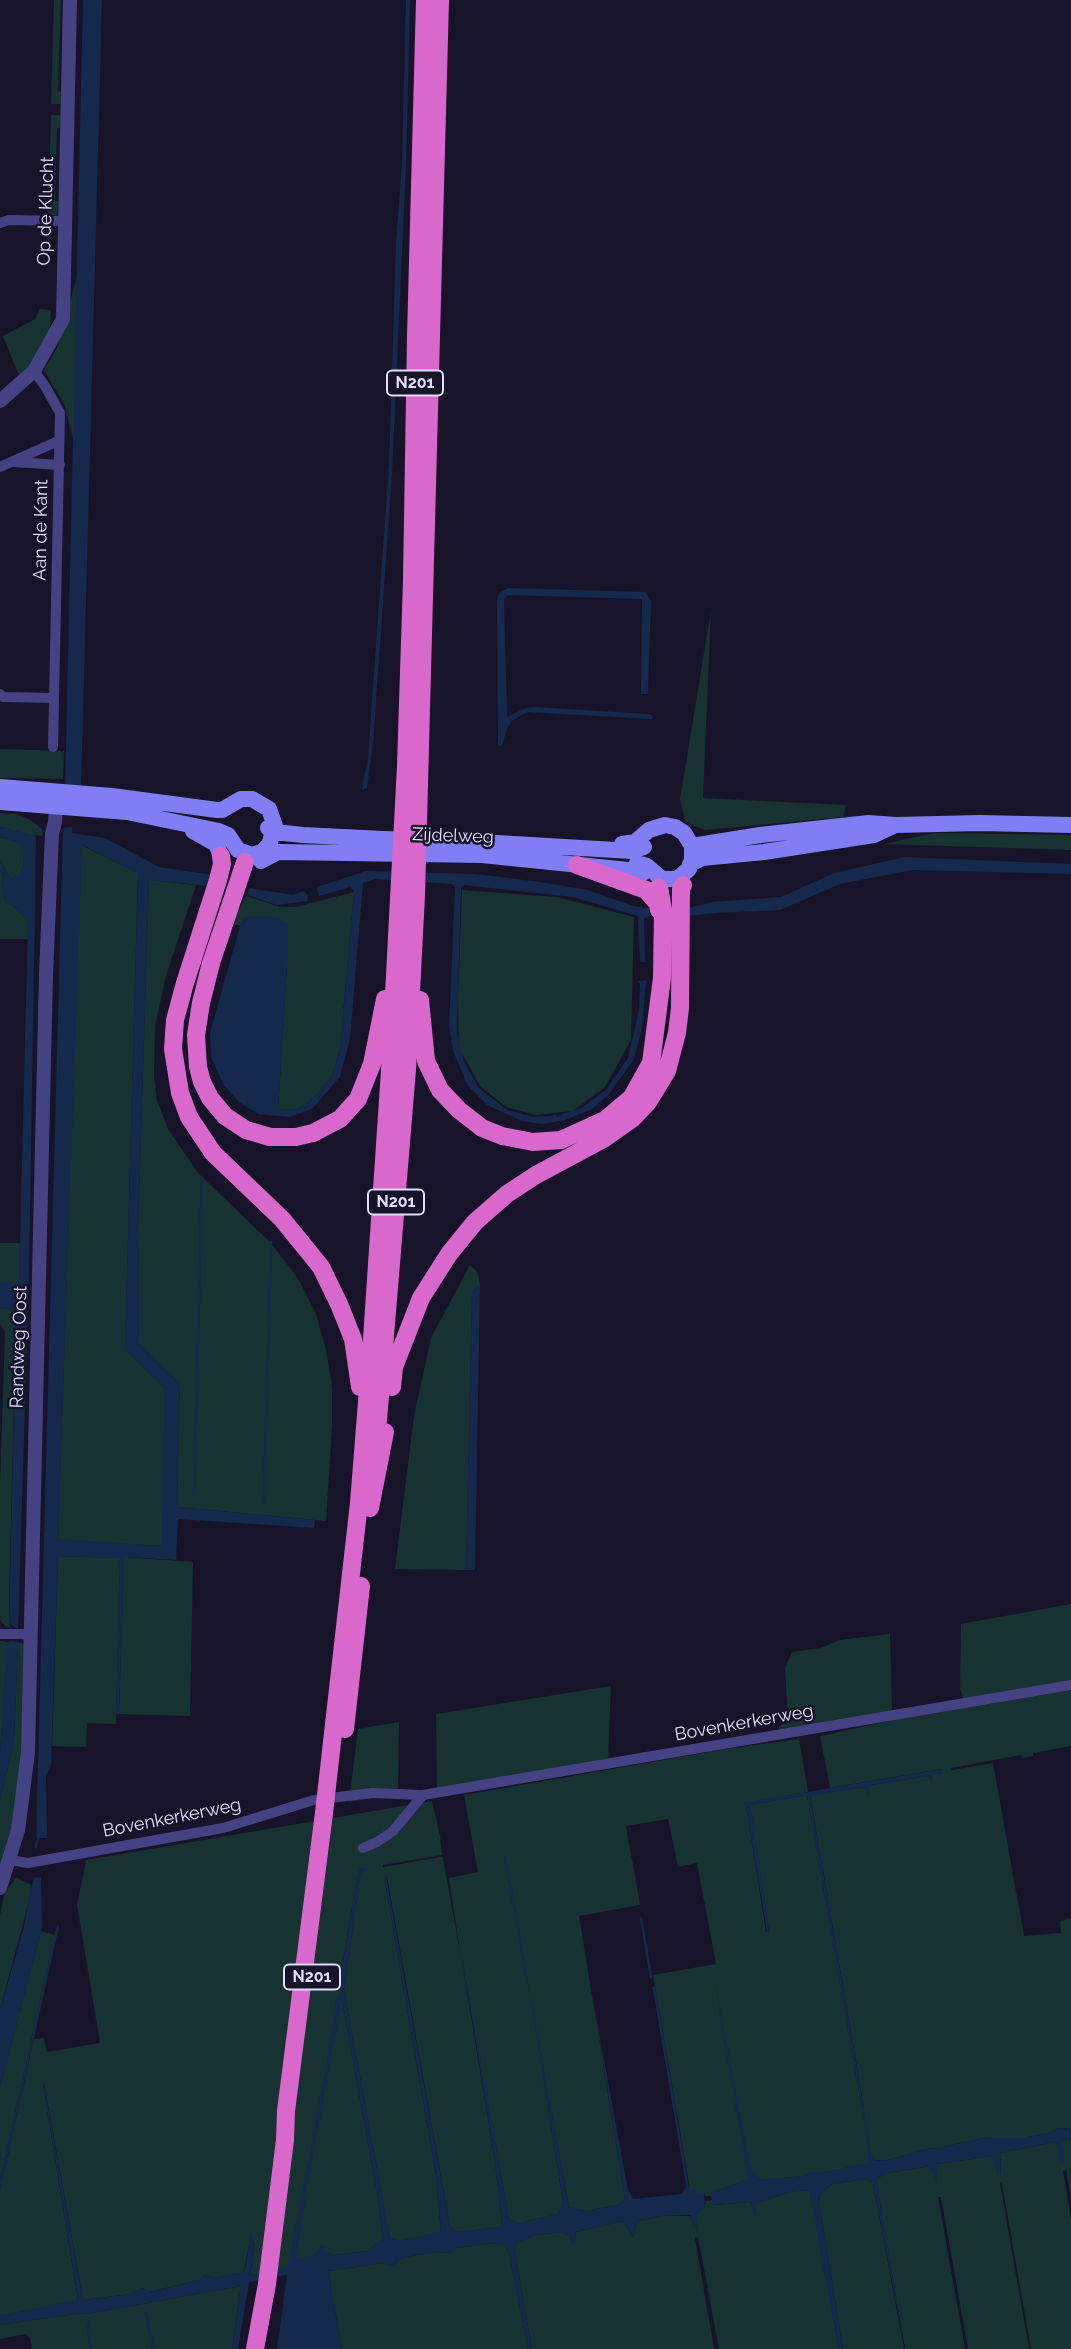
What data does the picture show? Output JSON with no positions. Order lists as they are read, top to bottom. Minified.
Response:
{"streets":{"highway":["N201"],"main road":["Zijdelweg"],"street":["Op de Klucht","Aan de Kant","Randweg Oost","Bovenkerkerweg"]},"crossings":[["Op de Klucht","Aan de Kant"],["N201","Zijdelweg"],["Randweg Oost","Bovenkerkerweg"]]}
